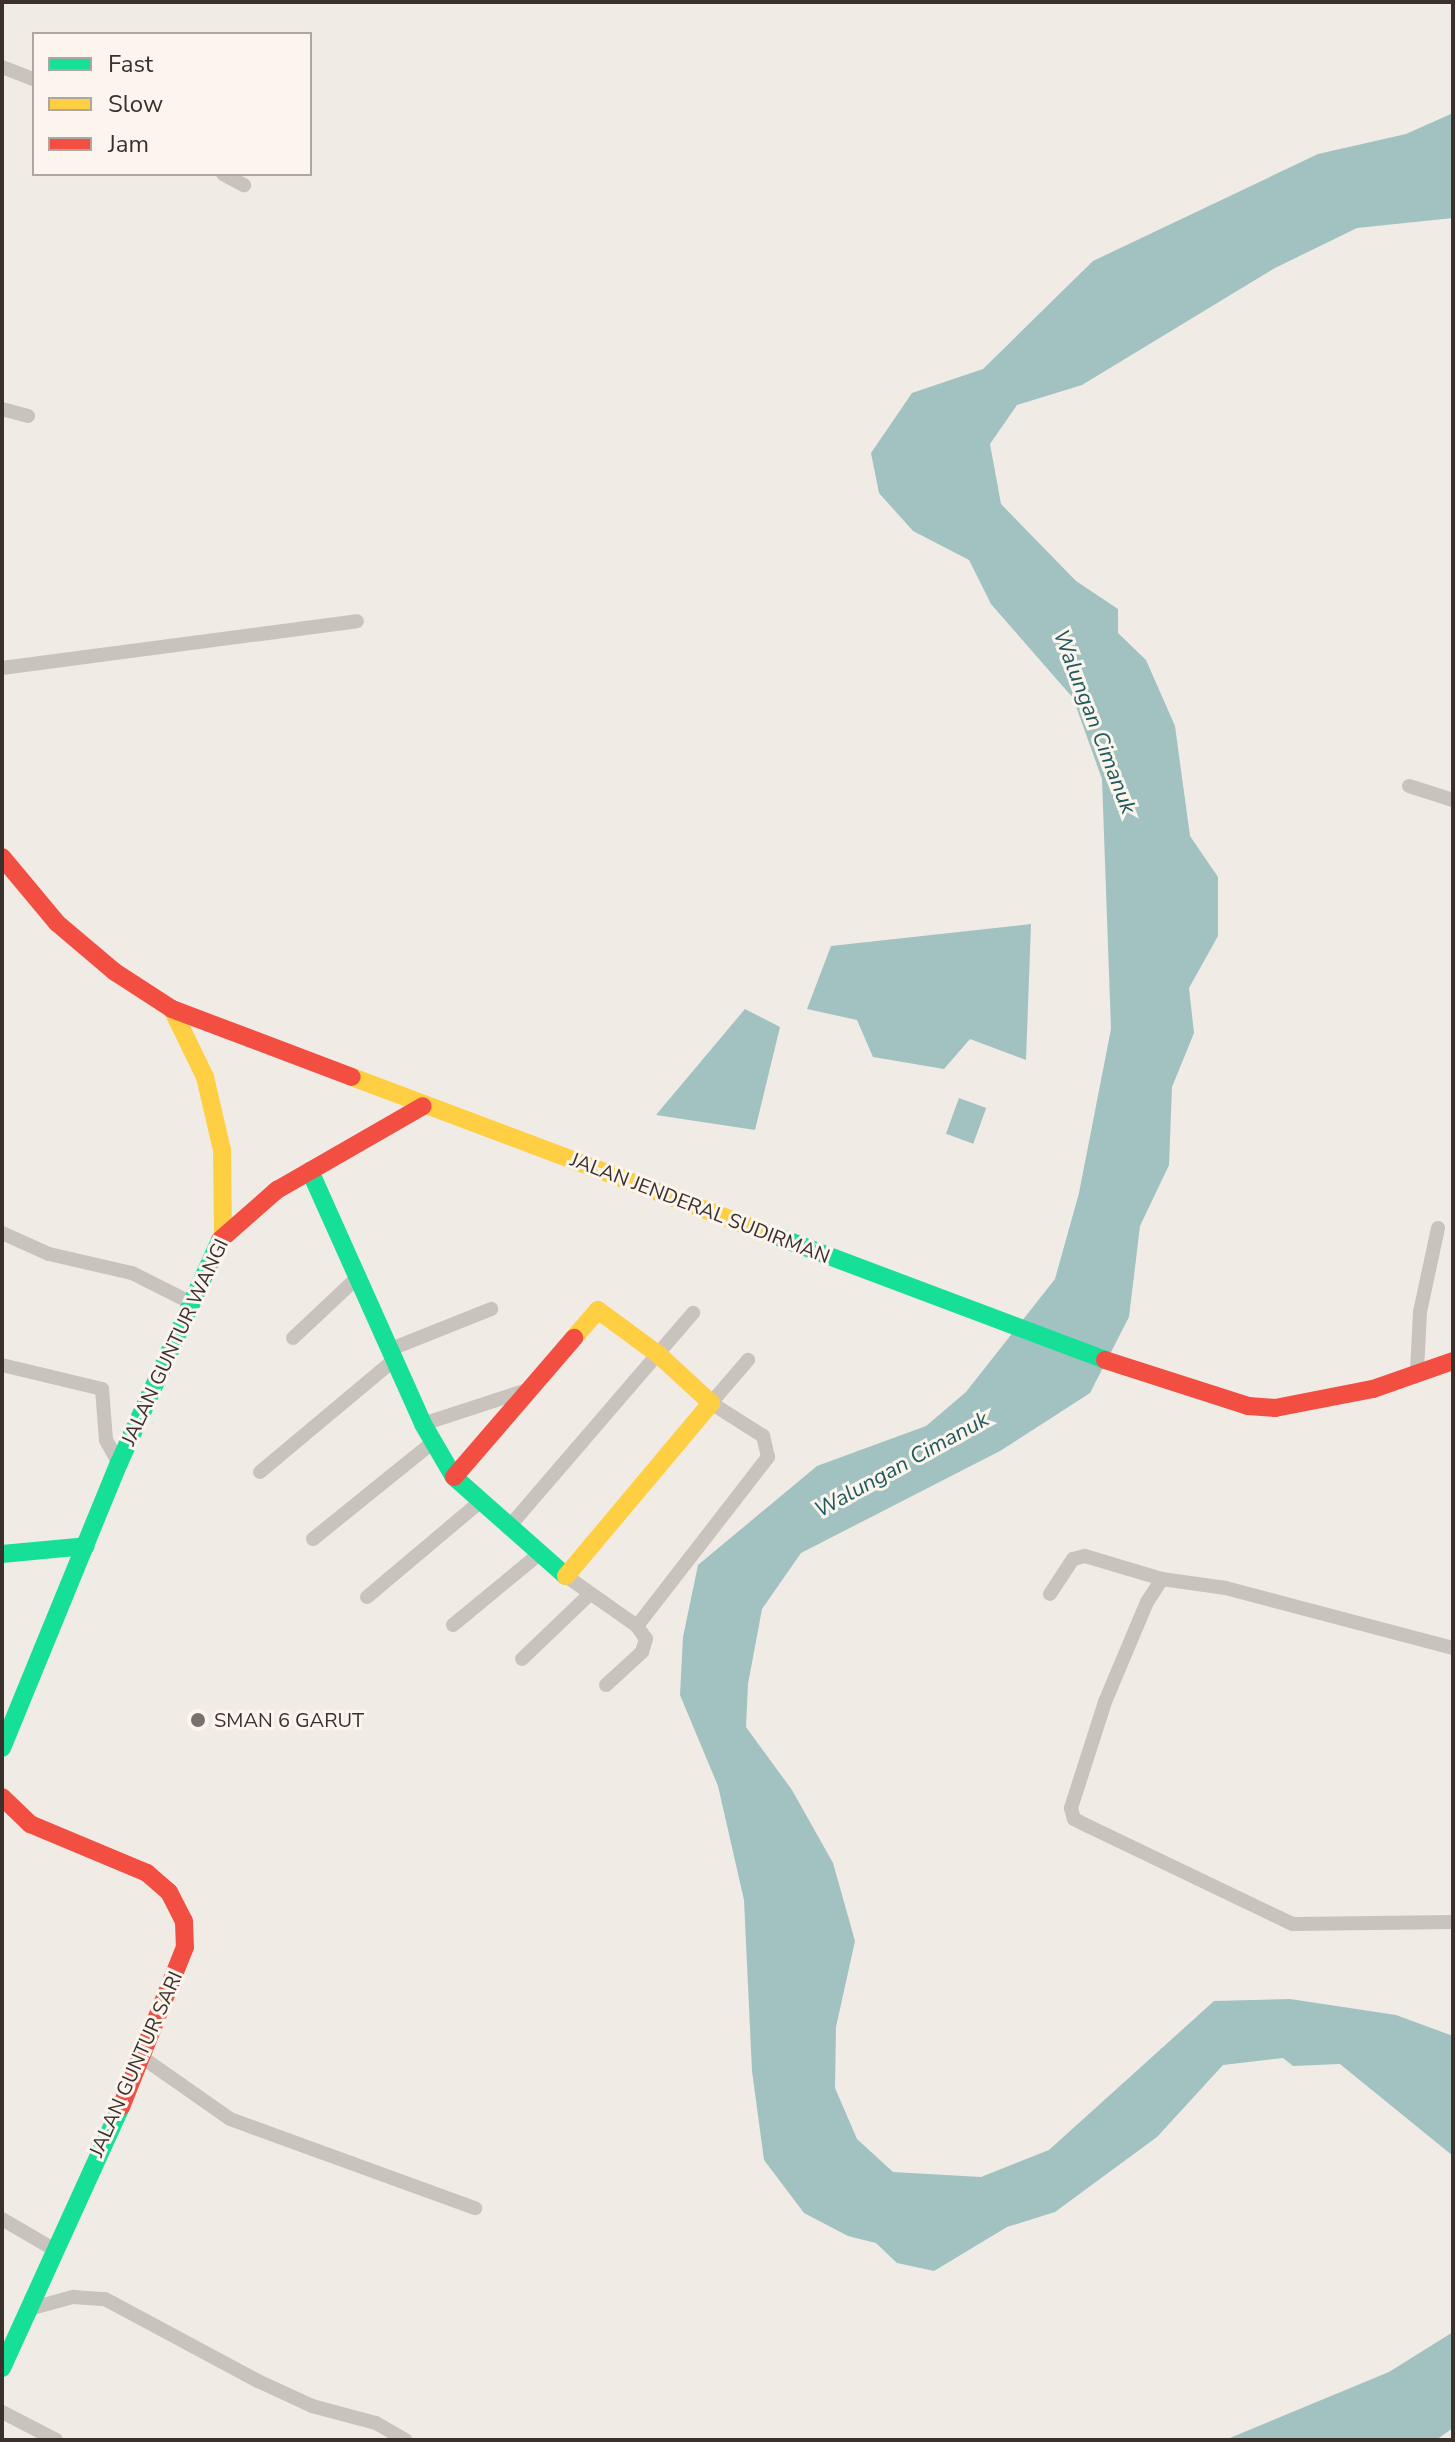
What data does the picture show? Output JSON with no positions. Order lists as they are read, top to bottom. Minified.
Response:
{"streets":{"street":["JALAN JENDERAL SUDIRMAN","JALAN GUNTUR WANGI","JALAN GUNTUR SARI"]},"crossings":[["JALAN JENDERAL SUDIRMAN","JALAN GUNTUR WANGI"]],"water":["Walungan Cimanuk"],"places":["SMAN 6 GARUT"],"legend":["Fast","Slow","Jam"]}
